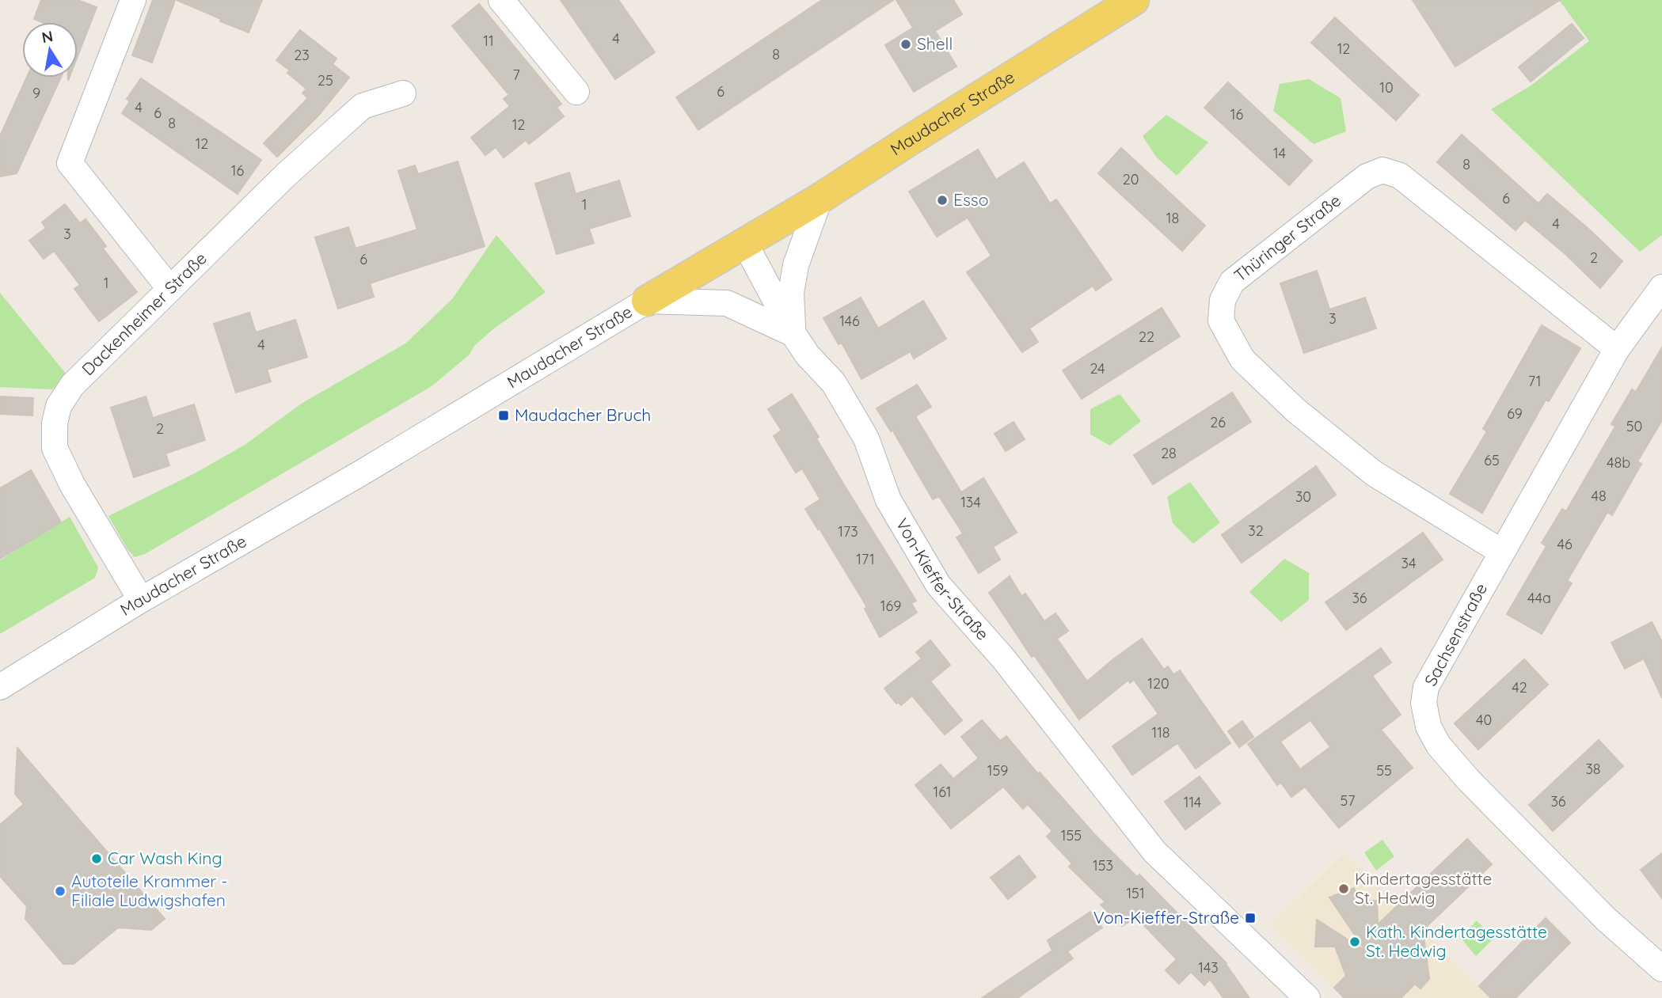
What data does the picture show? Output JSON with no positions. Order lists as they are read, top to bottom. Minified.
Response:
{"streets":{"main road":["Maudacher Straße"],"street":["Thüringer Straße","Dackenheimer Straße","Von-Kieffer-Straße","Sachsenstraße"]},"crossings":[["Maudacher Straße","Dackenheimer Straße"],["Maudacher Straße","Von-Kieffer-Straße"],["Thüringer Straße","Sachsenstraße"]],"places":{"other":["Shell","Esso","Car Wash King","Kindertagesstätte St. Hedwig","Autoteile Krammer - Filiale Ludwigshafen","Kath. Kindertagesstätte St. Hedwig"],"transit":["Maudacher Bruch","Von-Kieffer-Straße"]},"house_numbers":["4","11","12","8","23","7","25","10","6","9","4","6","16","8","12","12","14","8","16","20","6","1","18","4","3","2","6","1","3","146","22","4","24","71","69","26","50","2","28","65","48b","48","30","134","32","173","46","171","34","36","44a","169","120","42","40","118","38","159","55","161","57","36","114","155","153","151","143"],"north":"top"}
